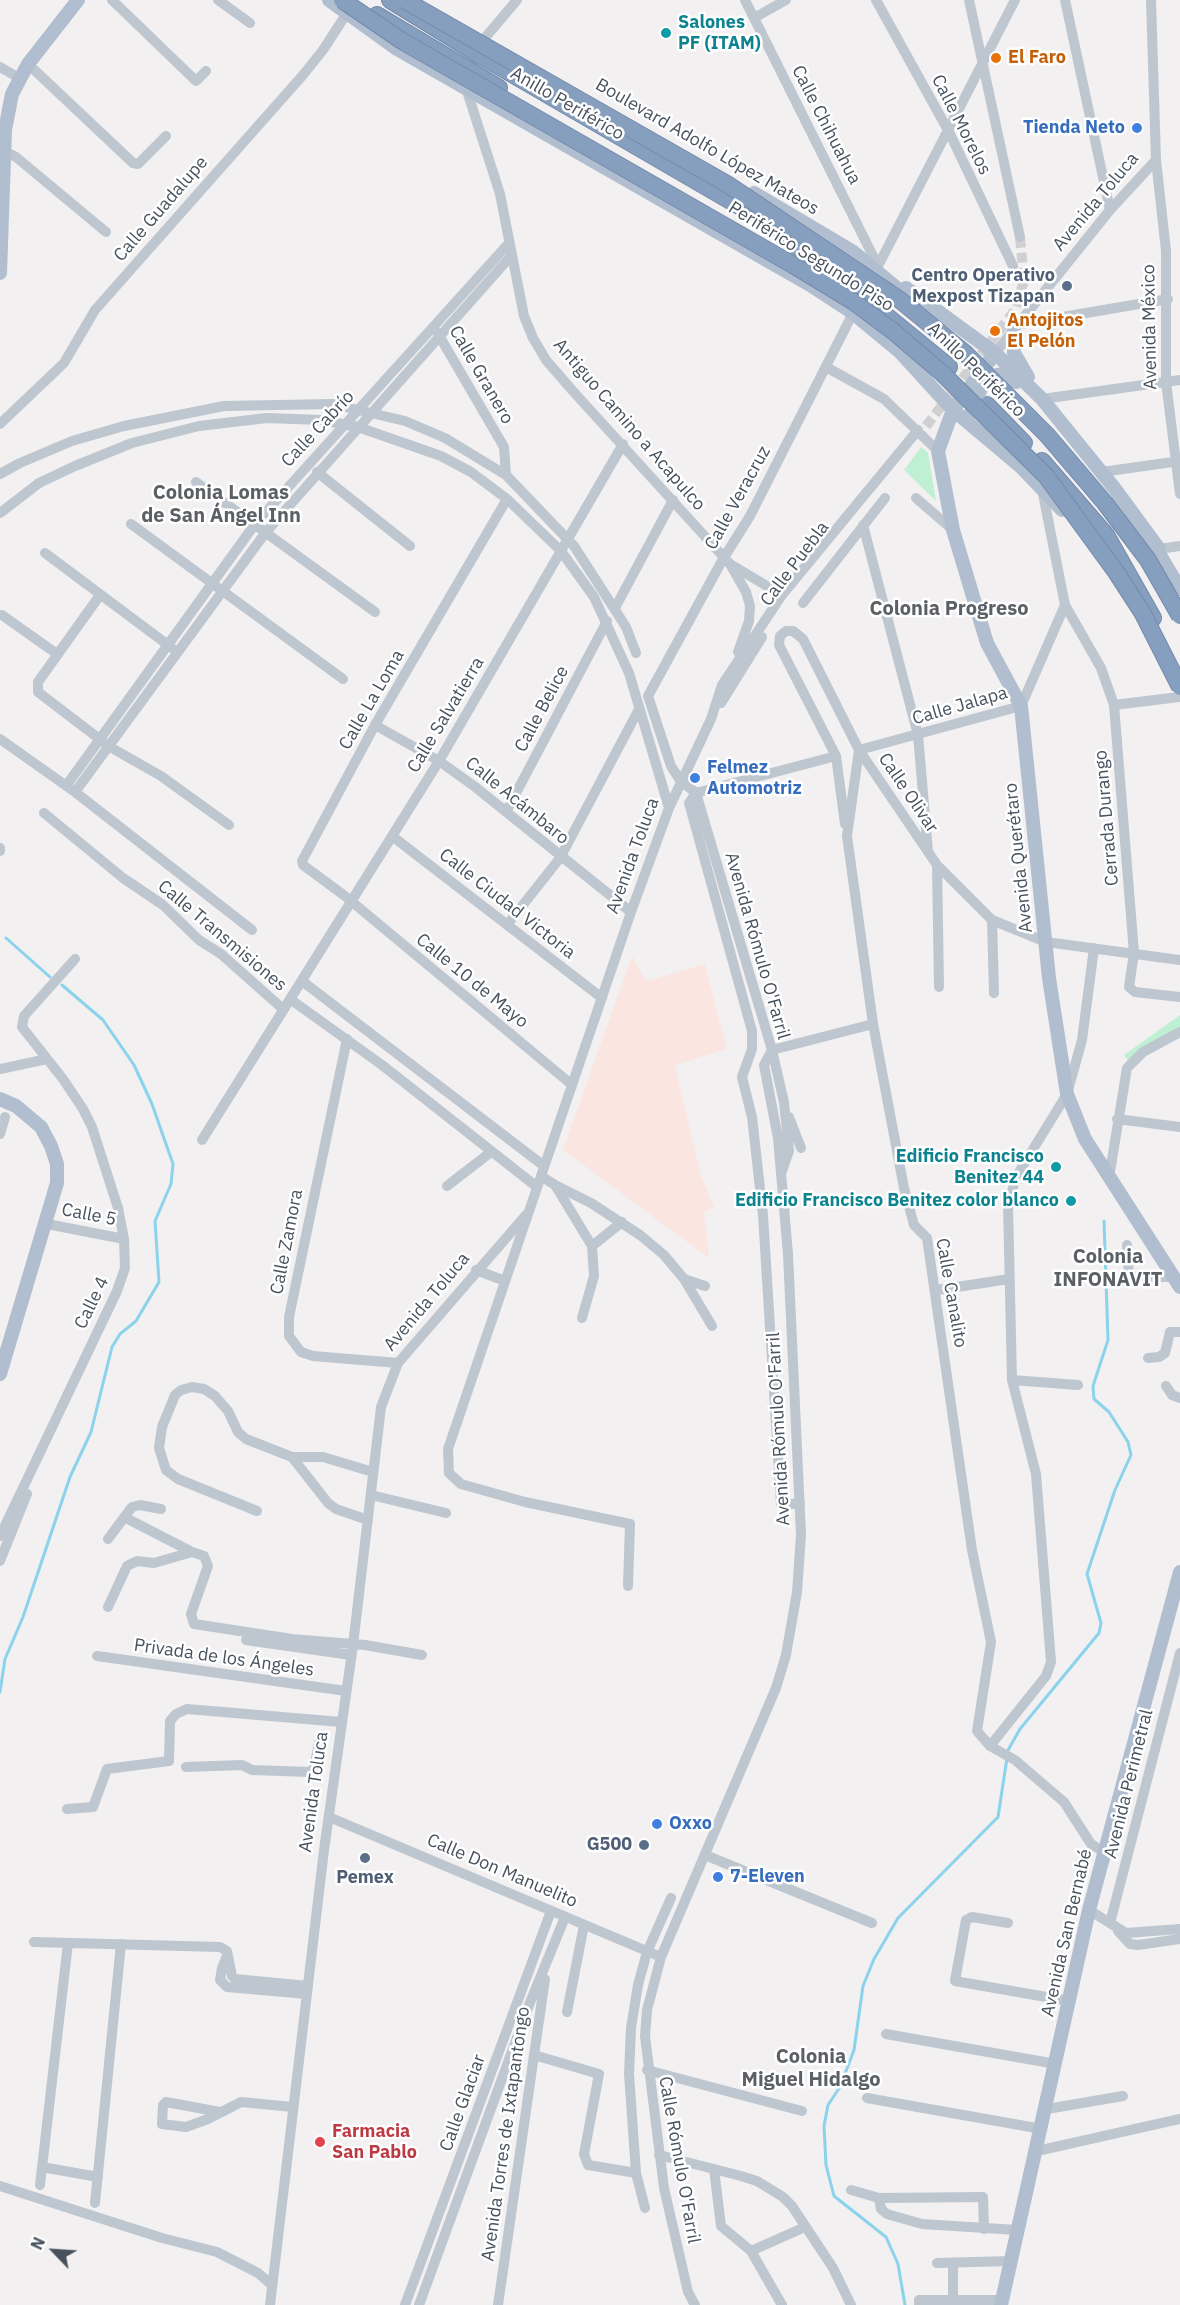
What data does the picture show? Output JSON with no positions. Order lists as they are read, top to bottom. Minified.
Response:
{"streets":{"highway":["Anillo Periférico","Periférico Segundo Piso"],"main road":["Boulevard Adolfo López Mateos","Avenida Toluca","Avenida Querétaro","Avenida San Bernabé"],"street":["Calle Chihuahua","Calle Morelos","Calle Guadalupe","Avenida México","Calle Granero","Antiguo Camino a Acapulco","Calle Cabrío","Calle Veracruz","Calle Puebla","Calle La Loma","Calle Jalapa","Calle Belice","Calle Salvatierra","Calle Olivar","Calle Acámbaro","Cerrada Durango","Calle Ciudad Victoria","Calle Transmisiones","Avenida Rómulo O'Farril","Calle 10 de Mayo","Calle 5","Calle Zamora","Calle Canalito","Calle 4","Privada de los Ángeles","Avenida Perimetral","Calle Don Manuelito","Calle Glaciar","Avenida Torres de Ixtapantongo","Calle Rómulo O'Farril"]},"crossings":[["Anillo Periférico","Boulevard Adolfo López Mateos"],["Anillo Periférico","Calle Guadalupe"],["Anillo Periférico","Periférico Segundo Piso"],["Avenida Toluca","Avenida México"],["Avenida Toluca","Antiguo Camino a Acapulco"],["Avenida Toluca","Calle Veracruz"],["Avenida Toluca","Calle Puebla"],["Avenida Toluca","Calle Acámbaro"],["Avenida Toluca","Calle Ciudad Victoria"],["Avenida Toluca","Calle Transmisiones"],["Avenida Toluca","Calle 10 de Mayo"],["Avenida Toluca","Calle Zamora"],["Avenida Toluca","Privada de los Ángeles"],["Avenida Toluca","Calle Don Manuelito"],["Calle Guadalupe","Periférico Segundo Piso"],["Calle Granero","Calle Cabrío"],["Antiguo Camino a Acapulco","Calle Cabrío"],["Antiguo Camino a Acapulco","Calle Veracruz"],["Antiguo Camino a Acapulco","Calle Salvatierra"],["Calle La Loma","Calle Salvatierra"],["Calle La Loma","Calle Acámbaro"],["Calle La Loma","Calle 10 de Mayo"],["Calle Jalapa","Calle Olivar"],["Calle Jalapa","Cerrada Durango"],["Calle Jalapa","Avenida Querétaro"],["Calle Jalapa","Calle Canalito"],["Calle Belice","Calle Acámbaro"],["Calle Salvatierra","Calle Acámbaro"],["Calle Salvatierra","Calle Ciudad Victoria"],["Calle Salvatierra","Calle Transmisiones"],["Calle Salvatierra","Calle 10 de Mayo"],["Calle Olivar","Cerrada Durango"],["Calle Olivar","Avenida Querétaro"],["Calle Olivar","Calle Canalito"],["Calle Transmisiones","Calle Zamora"],["Avenida Rómulo O'Farril","Calle Don Manuelito"],["Avenida Rómulo O'Farril","Calle Rómulo O'Farril"],["Calle 5","Calle 4"],["Calle Don Manuelito","Calle Glaciar"],["Calle Glaciar","Avenida Torres de Ixtapantongo"]],"districts":["Colonia Lomas de San Ángel Inn","Colonia Progreso","Colonia INFONAVIT","Colonia Miguel Hidalgo"],"places":["Salones PF (ITAM)","El Faro","Tienda Neto","Centro Operativo Mexpost Tizapan","Antojitos El Pelón","Felmez Automotriz","Edificio Francisco Benitez 44","Edificio Francisco Benitez color blanco","Oxxo","G500","Pemex","7-Eleven","Farmacia San Pablo"],"north":"top left"}
